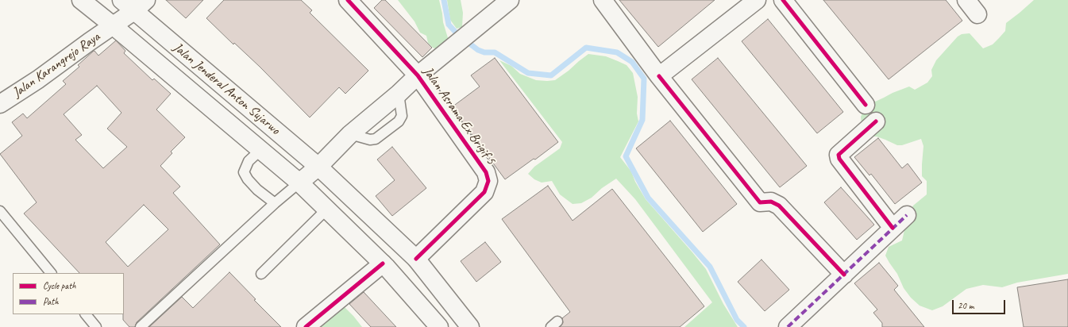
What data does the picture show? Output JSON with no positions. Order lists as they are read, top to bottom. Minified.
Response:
{"streets":{"main road":["Jalan Karangrejo Raya","Jalan Jenderal Anton Sujarwo","Jalan Asrama Ex Brigif 5"]},"crossings":[["Jalan Karangrejo Raya","Jalan Jenderal Anton Sujarwo"],["Jalan Jenderal Anton Sujarwo","Jalan Asrama Ex Brigif 5"]],"legend":["Cycle path","Path"],"scale_bar":"20 m"}
